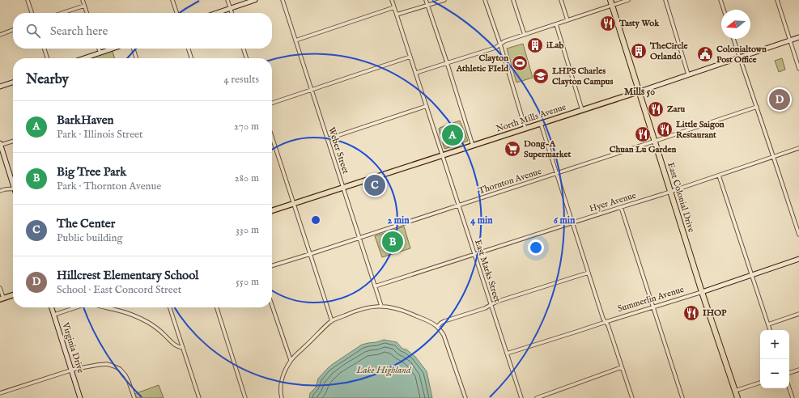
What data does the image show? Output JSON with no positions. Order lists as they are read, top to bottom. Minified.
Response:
{"streets":{"highway":["East Colonial Drive"],"main road":["North Mills Avenue"],"street":["Weber Street","Thornton Avenue","Hyer Avenue","East Marks Street","Summerlin Avenue","Virginia Drive"]},"crossings":[["North Mills Avenue","Weber Street"],["North Mills Avenue","East Colonial Drive"],["North Mills Avenue","East Marks Street"],["Weber Street","Thornton Avenue"],["Weber Street","Hyer Avenue"],["Thornton Avenue","East Colonial Drive"],["Thornton Avenue","East Marks Street"],["East Colonial Drive","Hyer Avenue"],["East Colonial Drive","Summerlin Avenue"],["Hyer Avenue","East Marks Street"],["East Marks Street","Summerlin Avenue"]],"districts":["Mills 50"],"water":["Lake Highland"],"places":{"restaurant":["Tasty Wok","Zaru","Little Saigon Restaurant","Chuan Lu Garden","IHOP"],"building":["iLab","TheCircle Orlando"],"public building":["Colonialtown Post Office"],"sports":["Clayton Athletic FIeld"],"school or university":["LHPS Charles Clayton Campus"],"supermarket":["Dong-A Supermarket"]},"north":"left","page":{"search":"Search here","heading":["Nearby","4 results"],"pins":["D","A","C","B"],"list":[{"mark":"A","name":"BarkHaven","note":"Park · Illinois Street","value":"270 m"},{"mark":"B","name":"Big Tree Park","note":"Park · Thornton Avenue","value":"280 m"},{"mark":"C","name":"The Center","note":"Public building","value":"330 m"},{"mark":"D","name":"Hillcrest Elementary School","note":"School · East Concord Street","value":"550 m"}],"map_buttons":["+","−"]},"rings":["2 min","4 min","6 min"]}
